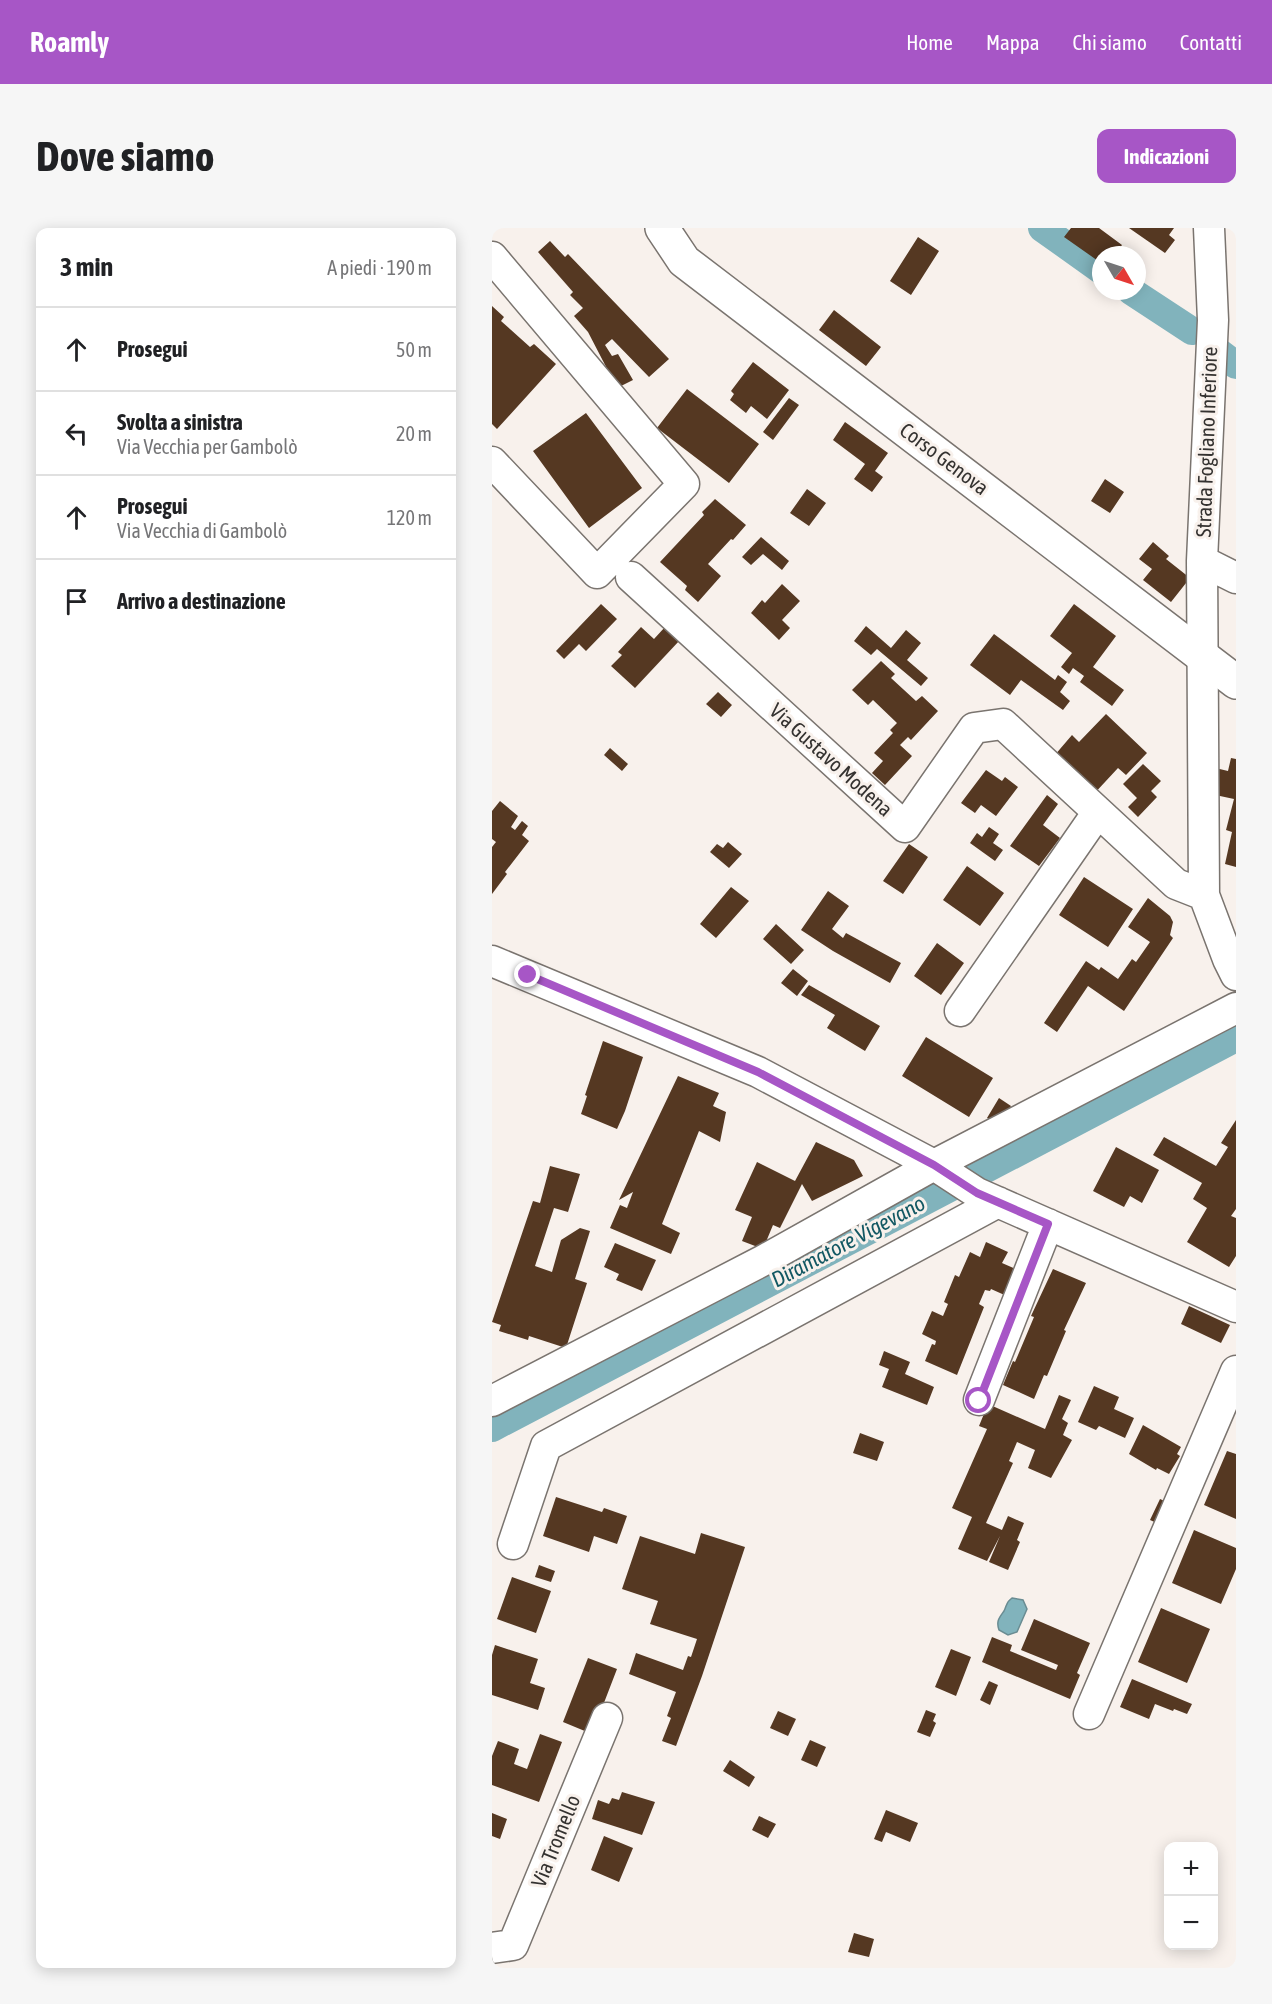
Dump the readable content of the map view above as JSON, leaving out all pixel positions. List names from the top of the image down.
{
  "streets": {
    "main road": ["Corso Genova"],
    "street": ["Strada Fogliano Inferiore", "Via Gustavo Modena", "Via Tromello"]
  },
  "crossings": [
    ["Strada Fogliano Inferiore", "Corso Genova"]
  ],
  "water": ["Diramatore Vigevano"],
  "north": "bottom right",
  "page": {
    "header": "Roamly",
    "nav": [
      "Home",
      "Mappa",
      "Chi siamo",
      "Contatti"
    ],
    "buttons": "Indicazioni",
    "title": "Dove siamo",
    "heading": ["3 min", "A piedi · 190 m"],
    "list": [
      ["Prosegui", "50 m"],
      ["Svolta a sinistra", "Via Vecchia per Gambolò", "20 m"],
      ["Prosegui", "Via Vecchia di Gambolò", "120 m"],
      "Arrivo a destinazione"
    ],
    "map_buttons": ["+", "−"]
  }
}
